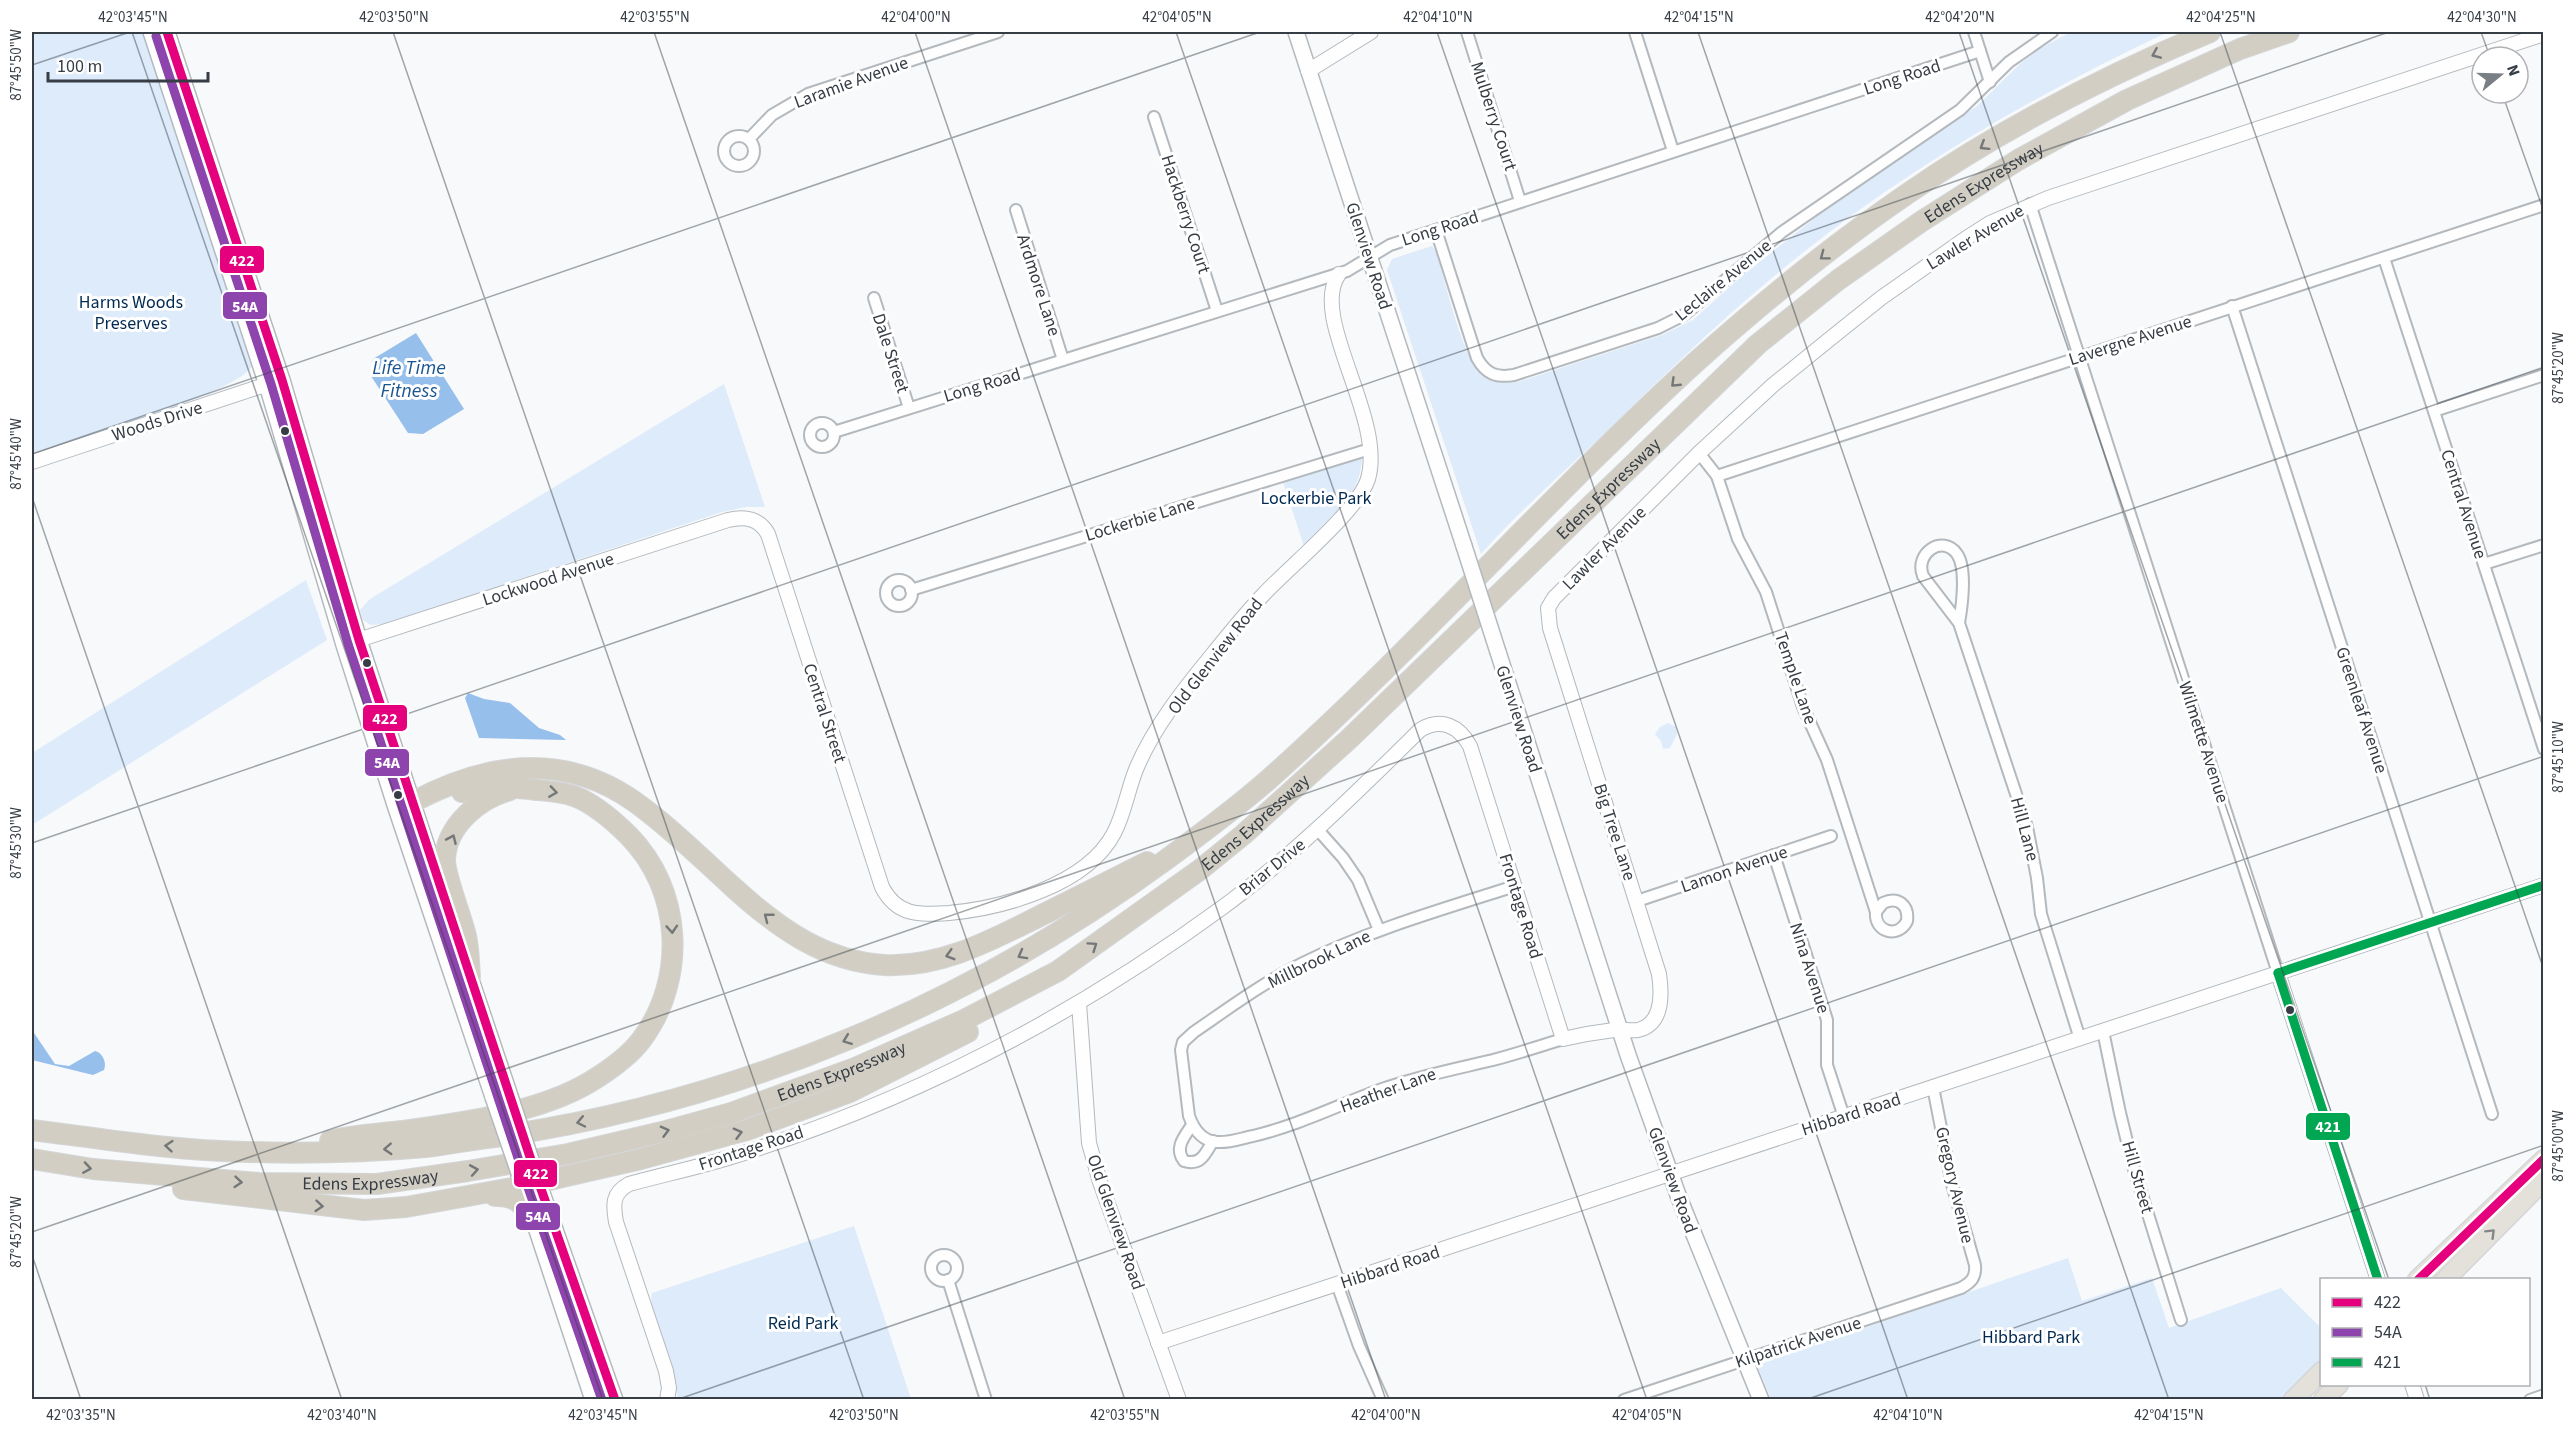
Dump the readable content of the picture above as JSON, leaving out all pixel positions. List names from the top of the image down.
{
  "streets": {
    "highway": ["Edens Expressway"],
    "main road": ["Glenview Road"],
    "street": [
      "Long Road",
      "Laramie Avenue",
      "Mulberry Court",
      "Hackberry Court",
      "Lawler Avenue",
      "Leclaire Avenue",
      "Ardmore Lane",
      "Lavergne Avenue",
      "Dale Street",
      "Woods Drive",
      "Central Avenue",
      "Lockerbie Lane",
      "Lockwood Avenue",
      "Old Glenview Road",
      "Temple Lane",
      "Greenleaf Avenue",
      "Central Street",
      "Wilmette Avenue",
      "Hill Lane",
      "Big Tree Lane",
      "Briar Drive",
      "Lamon Avenue",
      "Frontage Road",
      "Millbrook Lane",
      "Nina Avenue",
      "Heather Lane",
      "Hibbard Road",
      "Hill Street",
      "Gregory Avenue",
      "Kilpatrick Avenue"
    ]
  },
  "crossings": [
    ["Long Road", "Mulberry Court"],
    ["Long Road", "Hackberry Court"],
    ["Long Road", "Glenview Road"],
    ["Long Road", "Leclaire Avenue"],
    ["Long Road", "Ardmore Lane"],
    ["Long Road", "Dale Street"],
    ["Long Road", "Old Glenview Road"],
    ["Lawler Avenue", "Temple Lane"],
    ["Lawler Avenue", "Wilmette Avenue"],
    ["Lawler Avenue", "Big Tree Lane"],
    ["Glenview Road", "Big Tree Lane"],
    ["Glenview Road", "Hibbard Road"],
    ["Glenview Road", "Kilpatrick Avenue"],
    ["Lavergne Avenue", "Central Avenue"],
    ["Lavergne Avenue", "Temple Lane"],
    ["Lavergne Avenue", "Greenleaf Avenue"],
    ["Lavergne Avenue", "Wilmette Avenue"],
    ["Lockerbie Lane", "Old Glenview Road"],
    ["Lockwood Avenue", "Central Street"],
    ["Old Glenview Road", "Central Street"],
    ["Old Glenview Road", "Briar Drive"],
    ["Old Glenview Road", "Frontage Road"],
    ["Old Glenview Road", "Hibbard Road"],
    ["Greenleaf Avenue", "Hibbard Road"],
    ["Wilmette Avenue", "Hibbard Road"],
    ["Hill Lane", "Hibbard Road"],
    ["Big Tree Lane", "Lamon Avenue"],
    ["Briar Drive", "Frontage Road"],
    ["Lamon Avenue", "Nina Avenue"],
    ["Frontage Road", "Millbrook Lane"],
    ["Frontage Road", "Heather Lane"],
    ["Nina Avenue", "Hibbard Road"],
    ["Hibbard Road", "Hill Street"],
    ["Hibbard Road", "Gregory Avenue"],
    ["Gregory Avenue", "Kilpatrick Avenue"]
  ],
  "water": ["Life Time Fitness"],
  "parks": [
    "Harms Woods Preserves",
    "Lockerbie Park",
    "Reid Park",
    "Hibbard Park"
  ],
  "lines": ["transit line 422", "transit line 54A", "transit line 421"],
  "legend": ["422", "54A", "421"],
  "scale_bar": "100 m",
  "north": "right",
  "coordinates": [
    "42°03'45\"N",
    "42°03'50\"N",
    "42°03'55\"N",
    "42°04'00\"N",
    "42°04'05\"N",
    "42°04'10\"N",
    "42°04'15\"N",
    "42°04'20\"N",
    "42°04'25\"N",
    "42°04'30\"N",
    "87°45'50\"W",
    "87°45'20\"W",
    "87°45'40\"W",
    "87°45'10\"W",
    "87°45'30\"W",
    "87°45'00\"W",
    "42°03'35\"N",
    "42°03'40\"N"
  ]
}
